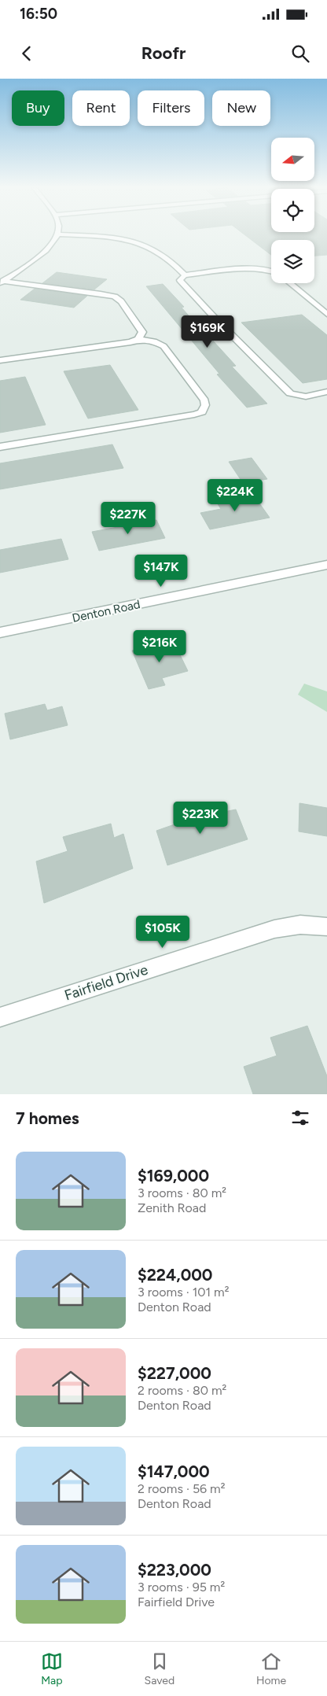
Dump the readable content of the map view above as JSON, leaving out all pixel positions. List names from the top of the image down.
{
  "streets": {
    "street": ["Denton Road", "Fairfield Drive"]
  },
  "north": "left",
  "page": {
    "status": "16:50",
    "header": "Roofr",
    "chip": [
      "Buy",
      "Rent",
      "Filters",
      "New"
    ],
    "price": [
      "$169K",
      "$224K",
      "$227K",
      "$147K",
      "$216K",
      "$223K",
      "$105K"
    ],
    "heading": "7 homes",
    "list": [
      {
        "name": "$169,000",
        "note": "3 rooms · 80 m² · Zenith Road"
      },
      {
        "name": "$224,000",
        "note": "3 rooms · 101 m² · Denton Road"
      },
      {
        "name": "$227,000",
        "note": "2 rooms · 80 m² · Denton Road"
      },
      {
        "name": "$147,000",
        "note": "2 rooms · 56 m² · Denton Road"
      },
      {
        "name": "$223,000",
        "note": "3 rooms · 95 m² · Fairfield Drive"
      }
    ],
    "tabs": ["Map", "Saved", "Home"]
  }
}
